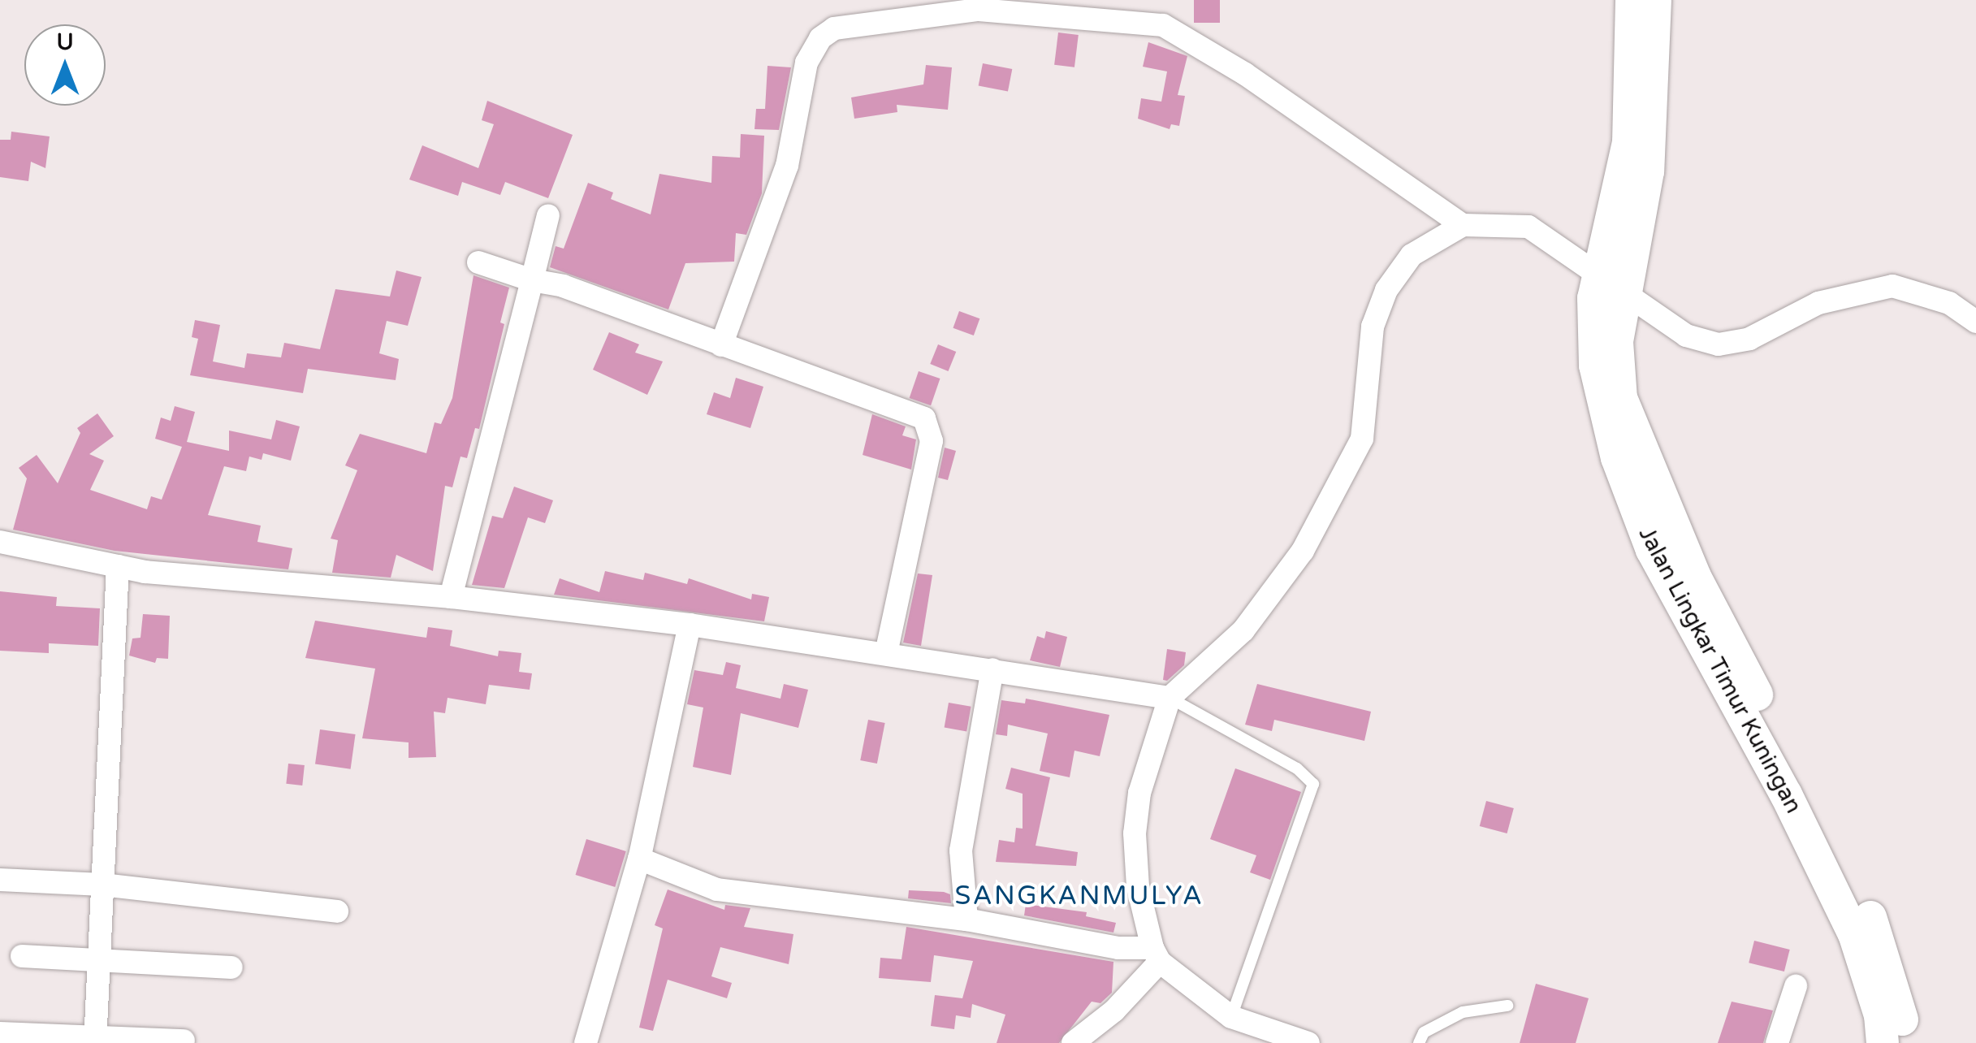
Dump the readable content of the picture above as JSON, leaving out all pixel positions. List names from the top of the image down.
{
  "streets": {
    "main road": ["Jalan Lingkar Timur Kuningan"]
  },
  "districts": ["SANGKANMULYA"],
  "north": "top"
}
